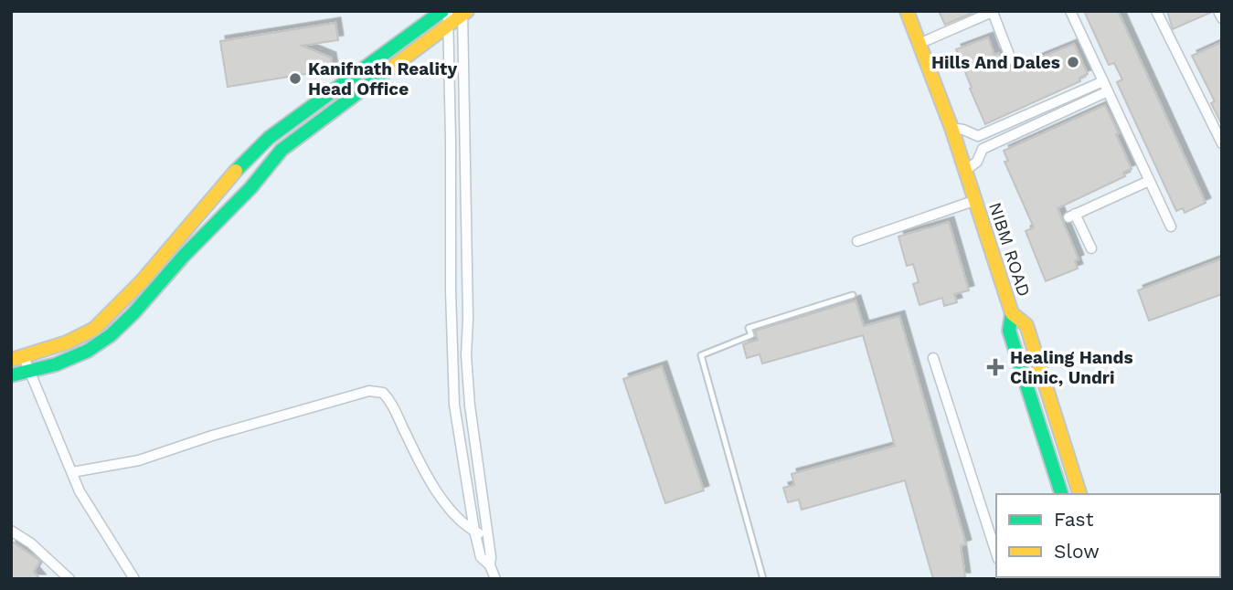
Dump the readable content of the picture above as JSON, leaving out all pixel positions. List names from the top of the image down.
{
  "streets": {
    "street": ["NIBM ROAD"]
  },
  "places": {
    "other": ["Hills And Dales", "Kanifnath Reality Head Office"],
    "health": ["Healing Hands Clinic, Undri"]
  },
  "legend": ["Fast", "Slow"]
}
